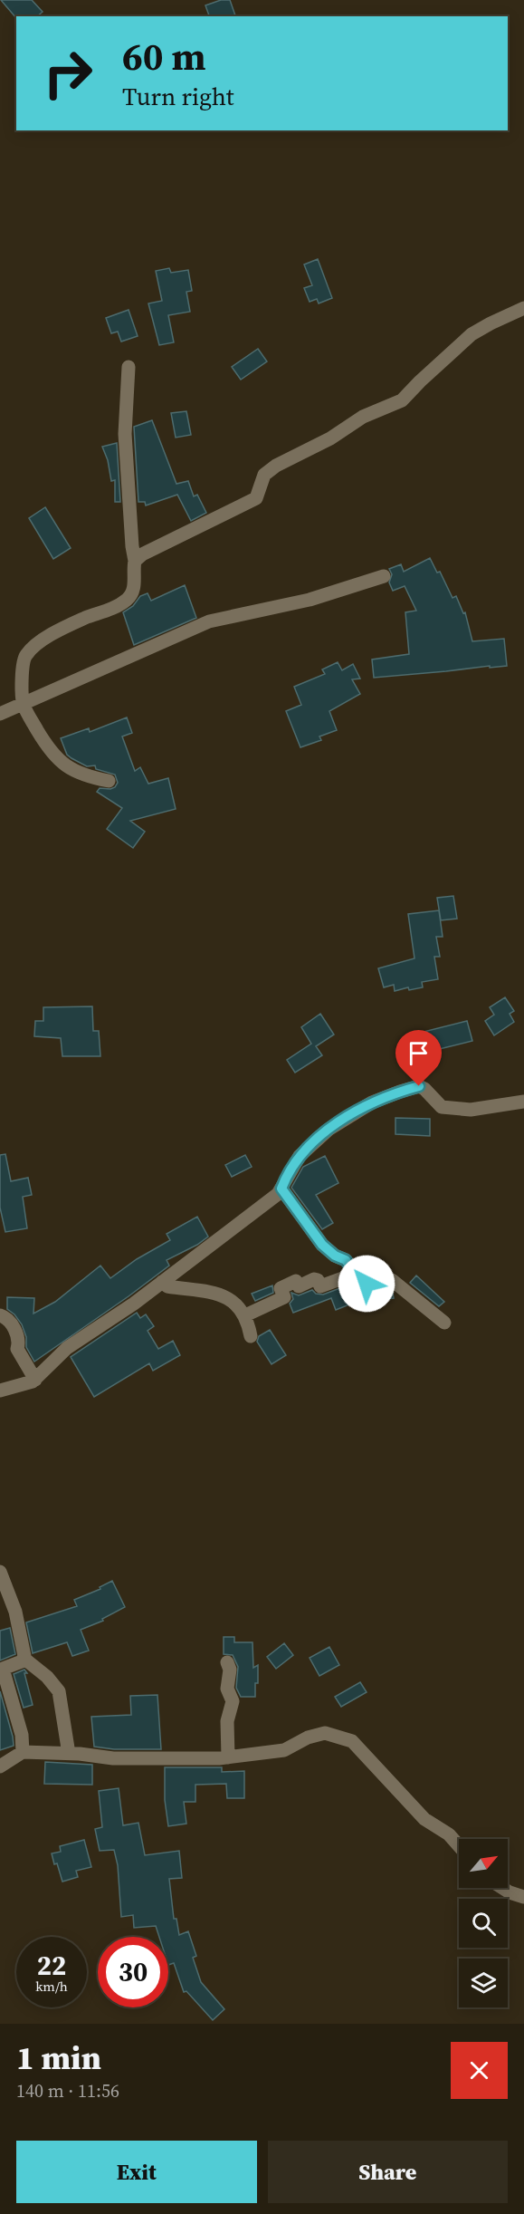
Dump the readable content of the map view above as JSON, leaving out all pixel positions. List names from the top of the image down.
{
  "north": "top right",
  "page": {
    "turn": ["60 m", "Turn right"],
    "speed": "22 km/h",
    "limit": "30",
    "heading": ["1 min", "140 m · 11:56"],
    "buttons": ["Exit", "Share"]
  }
}
